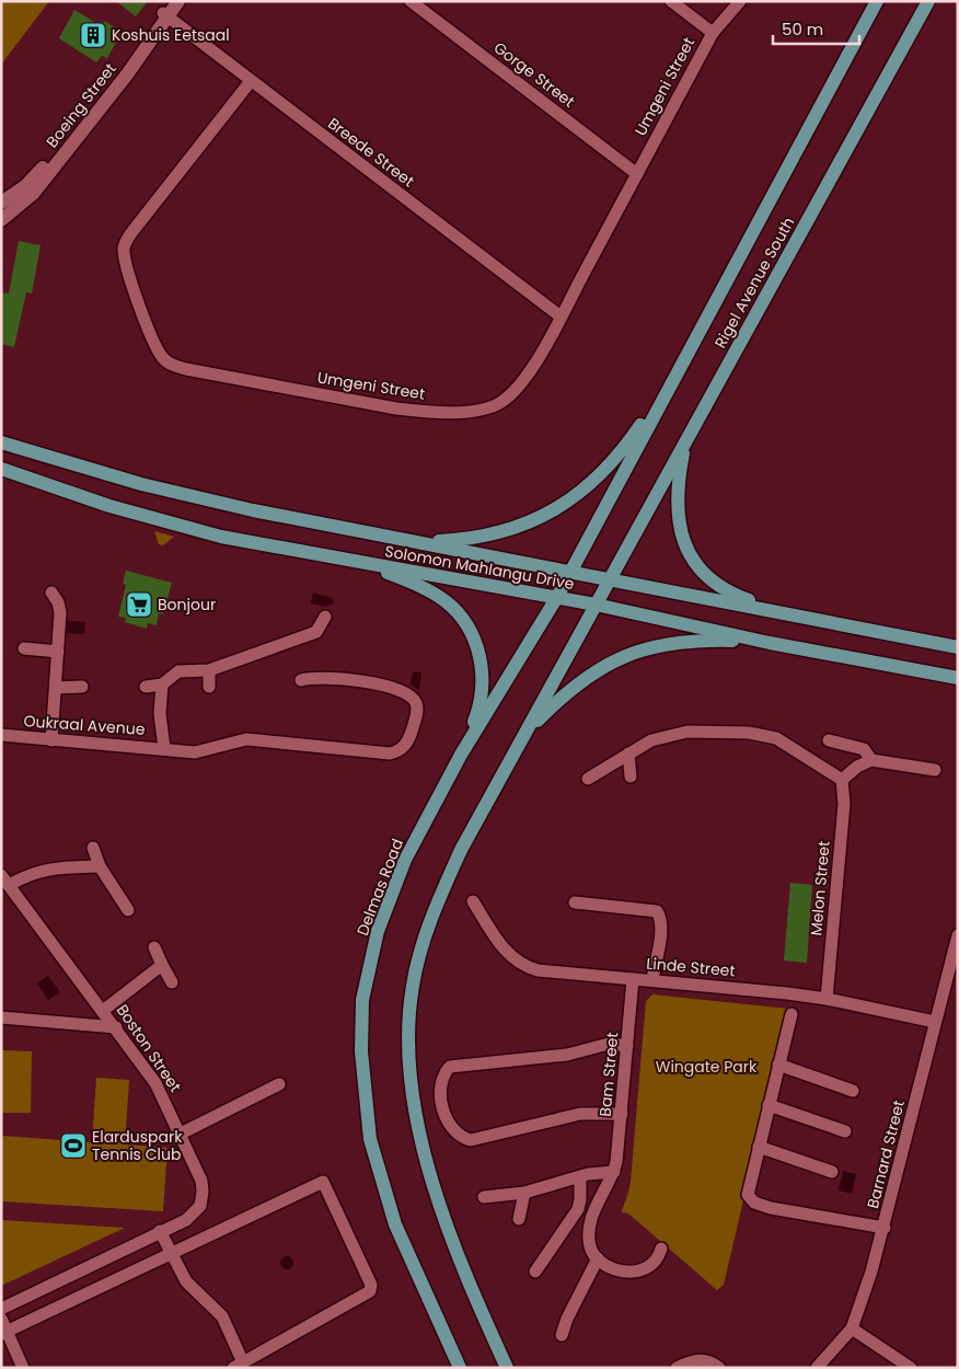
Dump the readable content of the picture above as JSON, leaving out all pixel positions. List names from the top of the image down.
{
  "streets": {
    "main road": ["Rigel Avenue South", "Solomon Mahlangu Drive", "Delmas Road"],
    "street": [
      "Gorge Street",
      "Umgeni Street",
      "Boeing Street",
      "Breede Street",
      "Oukraal Avenue",
      "Melon Street",
      "Linde Street",
      "Boston Street",
      "Bam Street",
      "Barnard Street"
    ]
  },
  "crossings": [
    ["Gorge Street", "Umgeni Street"],
    ["Umgeni Street", "Breede Street"],
    ["Boeing Street", "Breede Street"],
    ["Rigel Avenue South", "Solomon Mahlangu Drive"],
    ["Rigel Avenue South", "Delmas Road"],
    ["Solomon Mahlangu Drive", "Delmas Road"],
    ["Melon Street", "Linde Street"],
    ["Linde Street", "Bam Street"],
    ["Linde Street", "Barnard Street"]
  ],
  "parks": ["Wingate Park"],
  "places": {
    "building": ["Koshuis Eetsaal"],
    "supermarket": ["Bonjour"],
    "sports": ["Elarduspark Tennis Club"]
  },
  "scale_bar": "50 m"
}
